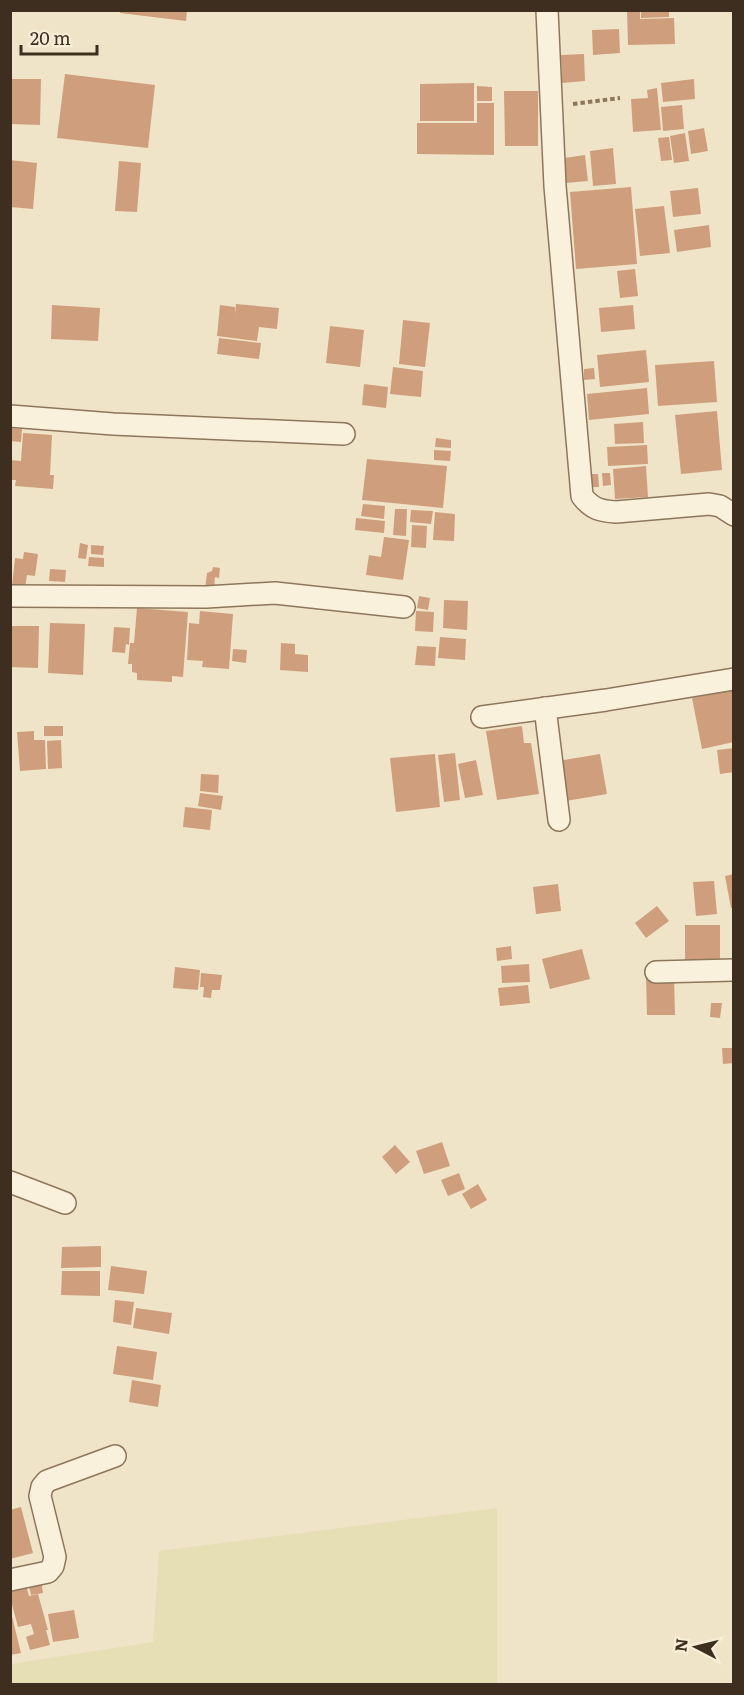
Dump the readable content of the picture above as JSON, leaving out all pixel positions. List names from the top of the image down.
{
  "scale_bar": "20 m",
  "north": "left"
}
